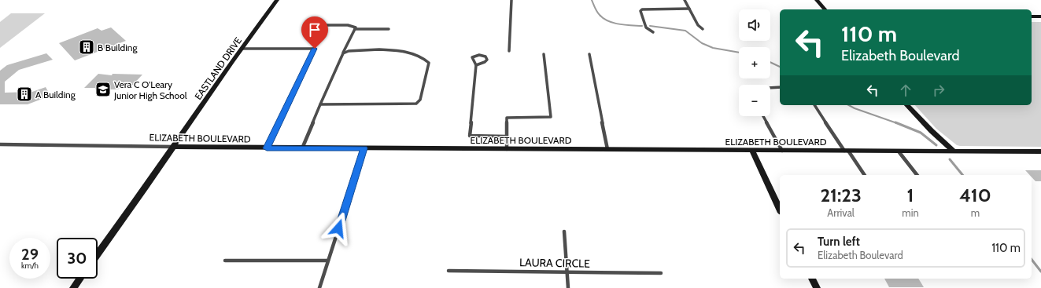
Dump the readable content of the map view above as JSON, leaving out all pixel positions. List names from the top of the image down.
{
  "streets": {
    "street": ["EASTLAND DRIVE", "ELIZABETH BOULEVARD", "LAURA CIRCLE"]
  },
  "crossings": [
    ["EASTLAND DRIVE", "ELIZABETH BOULEVARD"]
  ],
  "places": {
    "building": ["B Building", "A Building"],
    "school or university": ["Vera C O'Leary Junior High School"]
  },
  "page": {
    "map_buttons": ["+", "−"],
    "turn": ["110 m", "Elizabeth Boulevard"],
    "eta": [
      "21:23",
      "Arrival",
      "1",
      "min",
      "410",
      "m"
    ],
    "list": [
      {
        "name": "Turn left",
        "note": "Elizabeth Boulevard",
        "value": "110 m"
      }
    ],
    "speed": "29 km/h",
    "limit": "30"
  }
}
